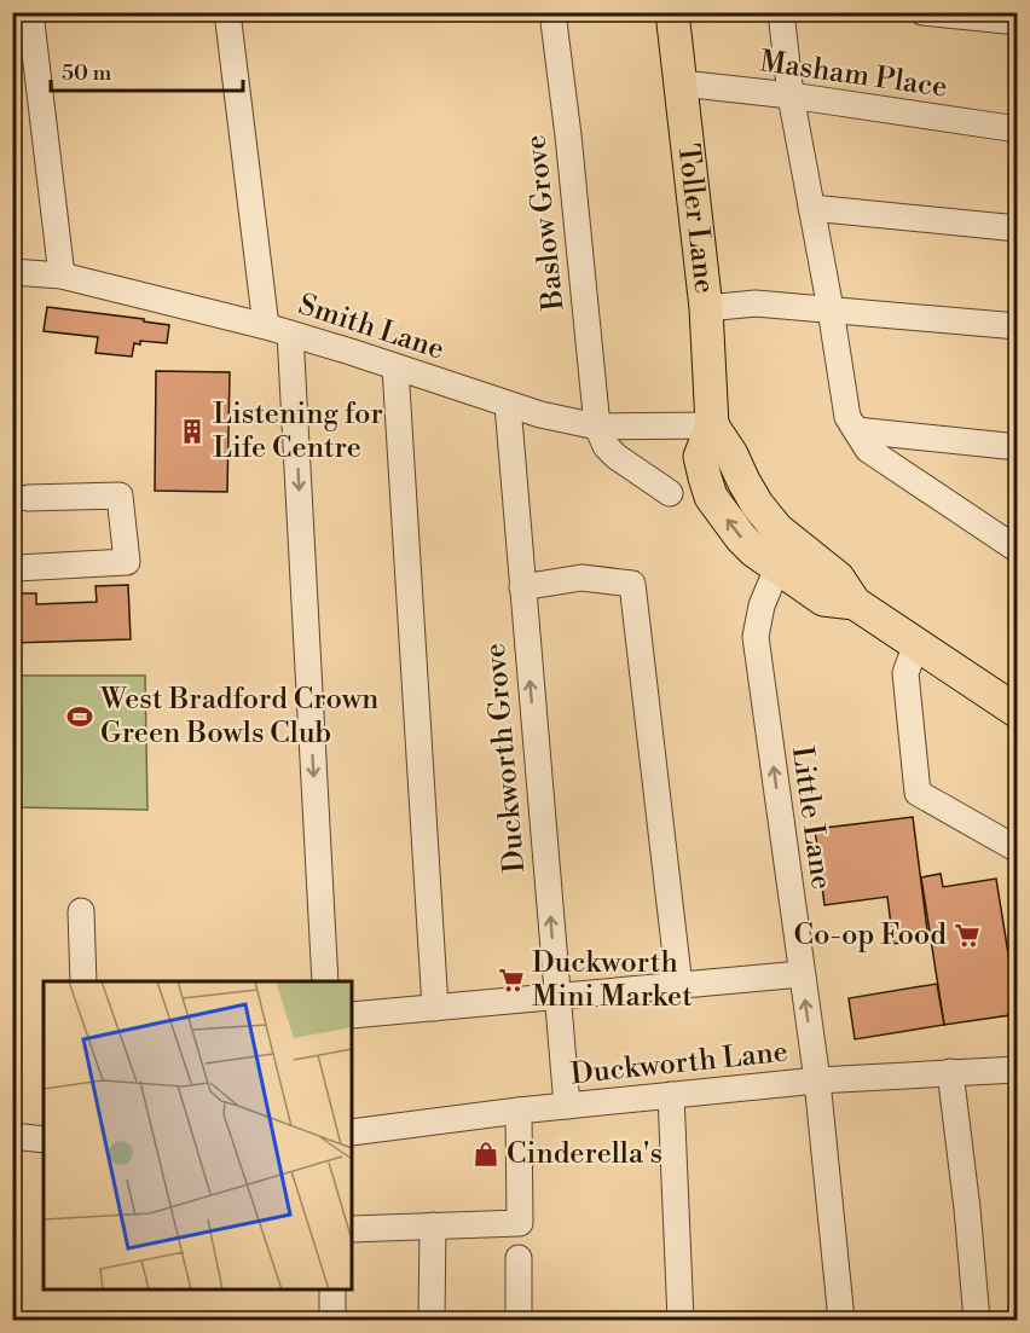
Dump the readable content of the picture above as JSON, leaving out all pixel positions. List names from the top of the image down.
{
  "streets": {
    "main road": ["Toller Lane"],
    "street": [
      "Masham Place",
      "Baslow Grove",
      "Smith Lane",
      "Duckworth Grove",
      "Little Lane",
      "Duckworth Lane"
    ]
  },
  "crossings": [
    ["Masham Place", "Toller Lane"],
    ["Toller Lane", "Smith Lane"],
    ["Toller Lane", "Little Lane"],
    ["Baslow Grove", "Smith Lane"],
    ["Smith Lane", "Duckworth Grove"],
    ["Duckworth Grove", "Duckworth Lane"],
    ["Little Lane", "Duckworth Lane"]
  ],
  "one_way": ["Little Lane"],
  "places": {
    "building": ["Listening for Life Centre"],
    "sports": ["West Bradford Crown Green Bowls Club"],
    "supermarket": ["Co-op Food", "Duckworth Mini Market"],
    "shop": ["Cinderella's"]
  },
  "scale_bar": "50 m"
}
